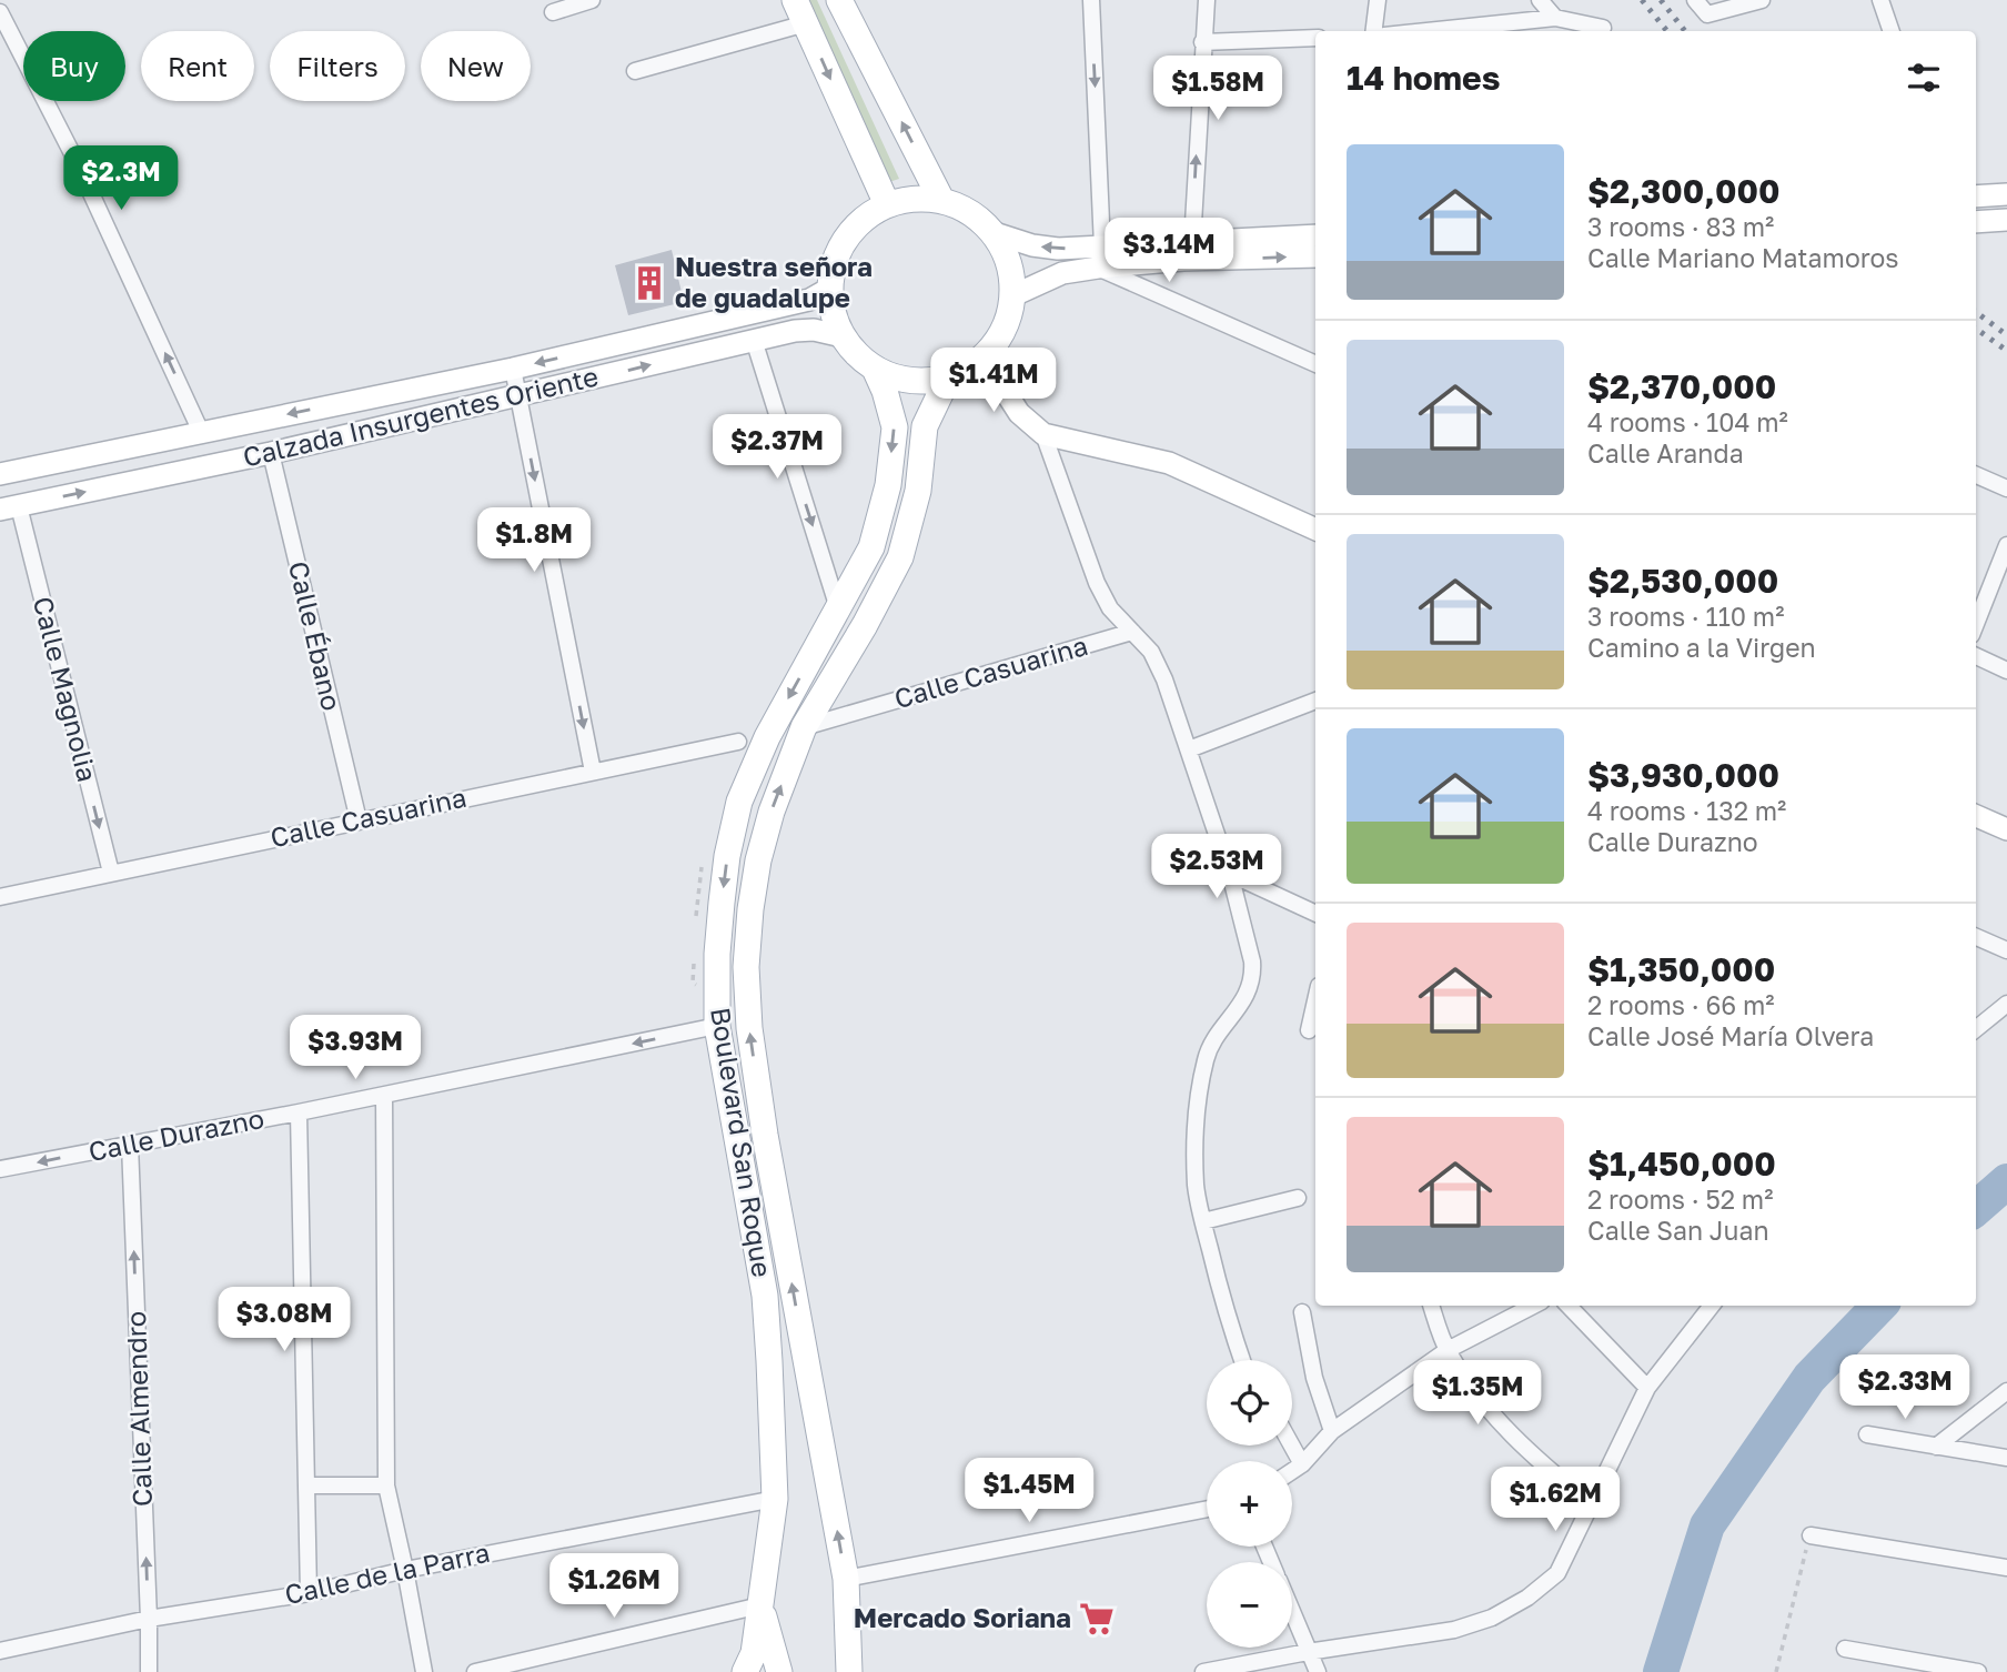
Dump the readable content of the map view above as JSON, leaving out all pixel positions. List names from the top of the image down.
{
  "streets": {
    "main road": ["Calzada Insurgentes Oriente", "Boulevard San Roque"],
    "street": [
      "Calle Ébano",
      "Calle Casuarina",
      "Calle Magnolia",
      "Calle Durazno",
      "Calle Almendro",
      "Calle de la Parra"
    ]
  },
  "crossings": [
    ["Calzada Insurgentes Oriente", "Calle Ébano"],
    ["Calzada Insurgentes Oriente", "Calle Magnolia"],
    ["Calzada Insurgentes Oriente", "Boulevard San Roque"],
    ["Calle Ébano", "Calle Casuarina"],
    ["Calle Casuarina", "Calle Magnolia"],
    ["Calle Casuarina", "Boulevard San Roque"],
    ["Calle Durazno", "Boulevard San Roque"],
    ["Calle Durazno", "Calle Almendro"],
    ["Boulevard San Roque", "Calle de la Parra"],
    ["Calle Almendro", "Calle de la Parra"]
  ],
  "one_way": ["Calle Magnolia", "Calle Durazno", "Calle Almendro"],
  "places": {
    "building": ["Nuestra señora de guadalupe"],
    "supermarket": ["Mercado Soriana"]
  },
  "page": {
    "chip": [
      "Buy",
      "Rent",
      "Filters",
      "New"
    ],
    "heading": "14 homes",
    "price": [
      "$1.58M",
      "$2.3M",
      "$3.14M",
      "$1.41M",
      "$2.37M",
      "$1.8M",
      "$2.53M",
      "$3.93M",
      "$3.08M",
      "$2.33M",
      "$1.35M",
      "$1.45M",
      "$1.62M",
      "$1.26M"
    ],
    "list": [
      {
        "name": "$2,300,000",
        "note": "3 rooms · 83 m² · Calle Mariano Matamoros"
      },
      {
        "name": "$2,370,000",
        "note": "4 rooms · 104 m² · Calle Aranda"
      },
      {
        "name": "$2,530,000",
        "note": "3 rooms · 110 m² · Camino a la Virgen"
      },
      {
        "name": "$3,930,000",
        "note": "4 rooms · 132 m² · Calle Durazno"
      },
      {
        "name": "$1,350,000",
        "note": "2 rooms · 66 m² · Calle José María Olvera"
      },
      {
        "name": "$1,450,000",
        "note": "2 rooms · 52 m² · Calle San Juan"
      }
    ],
    "map_buttons": ["+", "−"]
  }
}
